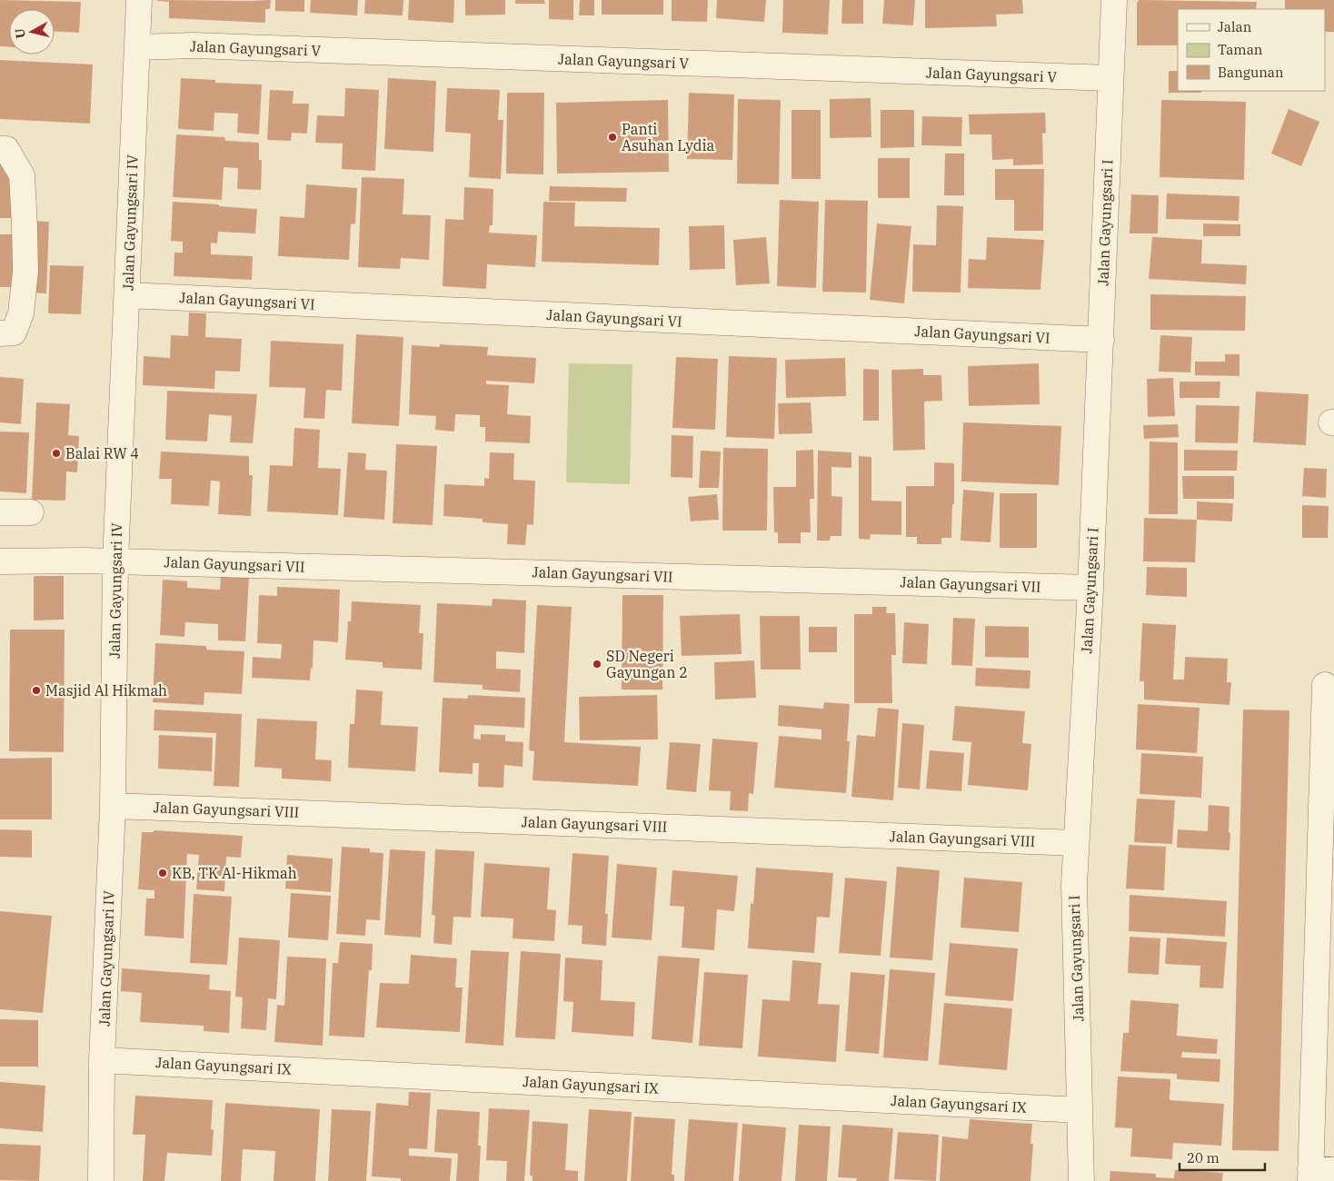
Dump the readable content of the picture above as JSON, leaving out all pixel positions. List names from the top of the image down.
{
  "streets": {
    "street": [
      "Jalan Gayungsari V",
      "Jalan Gayungsari IV",
      "Jalan Gayungsari I",
      "Jalan Gayungsari VI",
      "Jalan Gayungsari VII",
      "Jalan Gayungsari VIII",
      "Jalan Gayungsari IX"
    ]
  },
  "crossings": [
    ["Jalan Gayungsari V", "Jalan Gayungsari IV"],
    ["Jalan Gayungsari V", "Jalan Gayungsari I"],
    ["Jalan Gayungsari IV", "Jalan Gayungsari VI"],
    ["Jalan Gayungsari IV", "Jalan Gayungsari VII"],
    ["Jalan Gayungsari IV", "Jalan Gayungsari VIII"],
    ["Jalan Gayungsari IV", "Jalan Gayungsari IX"],
    ["Jalan Gayungsari I", "Jalan Gayungsari VI"],
    ["Jalan Gayungsari I", "Jalan Gayungsari VII"],
    ["Jalan Gayungsari I", "Jalan Gayungsari VIII"],
    ["Jalan Gayungsari I", "Jalan Gayungsari IX"]
  ],
  "places": [
    "Panti Asuhan Lydia",
    "Balai RW 4",
    "SD Negeri Gayungan 2",
    "Masjid Al Hikmah",
    "KB, TK Al-Hikmah"
  ],
  "legend": ["Jalan", "Taman", "Bangunan"],
  "scale_bar": "20 m",
  "north": "left"
}
